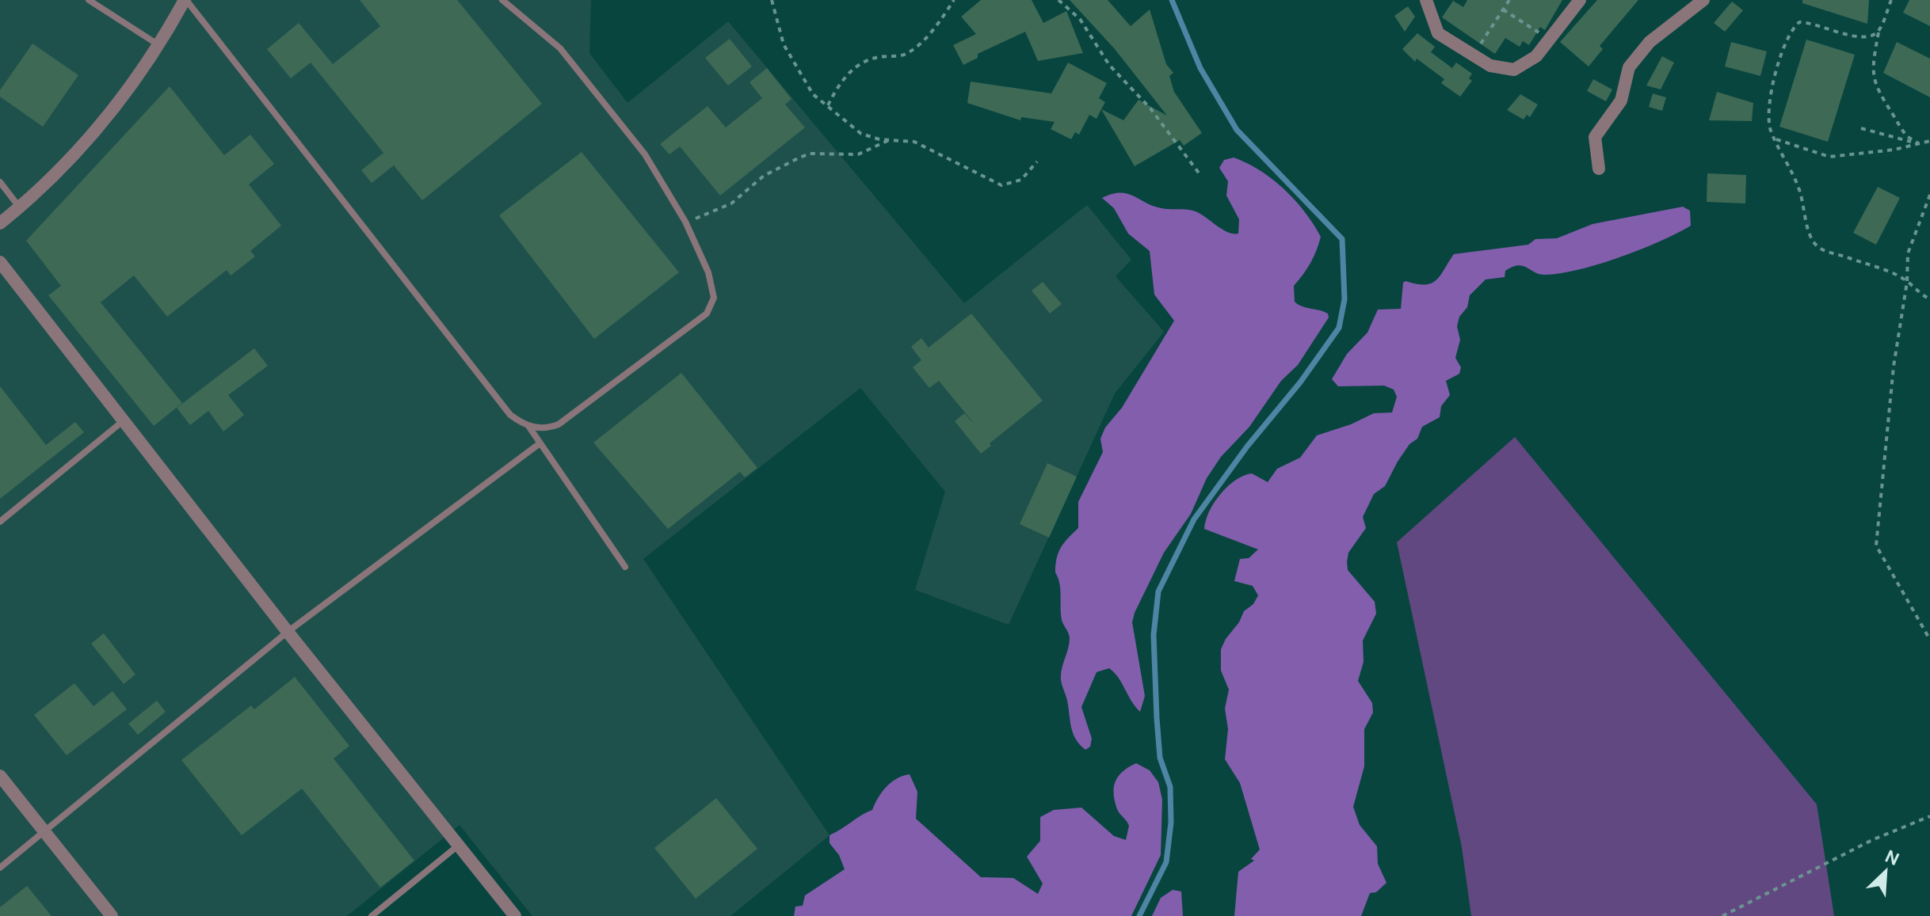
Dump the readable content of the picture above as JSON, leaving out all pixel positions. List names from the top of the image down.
{
  "north": "top right"
}
